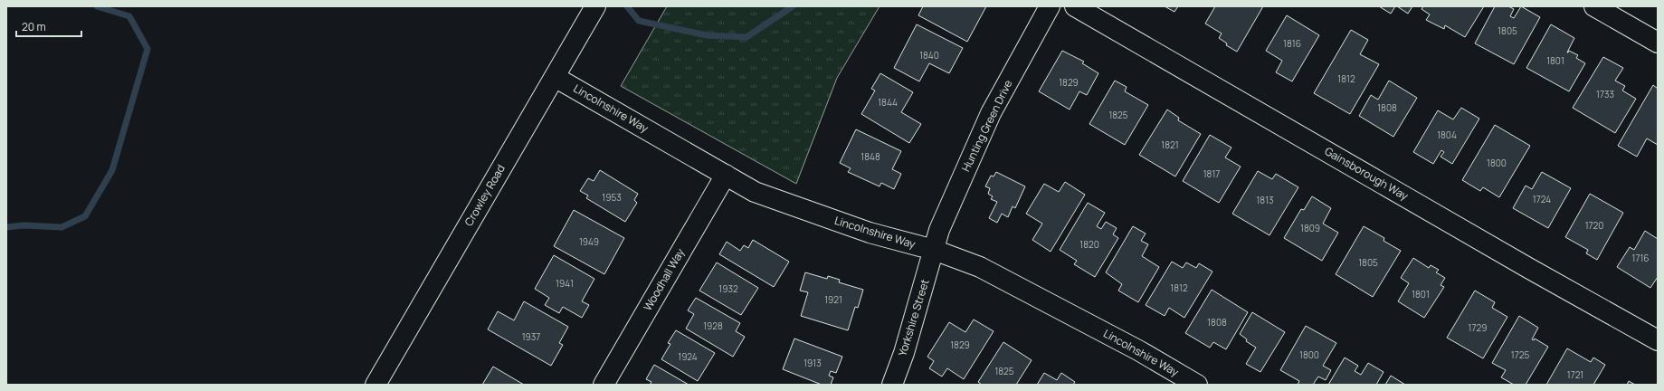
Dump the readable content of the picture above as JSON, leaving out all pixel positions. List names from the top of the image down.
{
  "streets": {
    "street": [
      "Lincolnshire Way",
      "Hunting Green Drive",
      "Gainsborough Way",
      "Crowley Road",
      "Woodhall Way",
      "Yorkshire Street"
    ]
  },
  "crossings": [
    ["Lincolnshire Way", "Hunting Green Drive"],
    ["Lincolnshire Way", "Crowley Road"],
    ["Lincolnshire Way", "Woodhall Way"],
    ["Lincolnshire Way", "Yorkshire Street"],
    ["Hunting Green Drive", "Yorkshire Street"]
  ],
  "house_numbers": [
    "1805",
    "1816",
    "1840",
    "1801",
    "1812",
    "1829",
    "1733",
    "1844",
    "1808",
    "1825",
    "1804",
    "1821",
    "1848",
    "1800",
    "1817",
    "1953",
    "1724",
    "1813",
    "1720",
    "1809",
    "1949",
    "1820",
    "1716",
    "1805",
    "1941",
    "1812",
    "1932",
    "1801",
    "1921",
    "1808",
    "1928",
    "1729",
    "1937",
    "1829",
    "1800",
    "1725",
    "1924",
    "1913",
    "1825",
    "1721"
  ],
  "scale_bar": "20 m"
}
